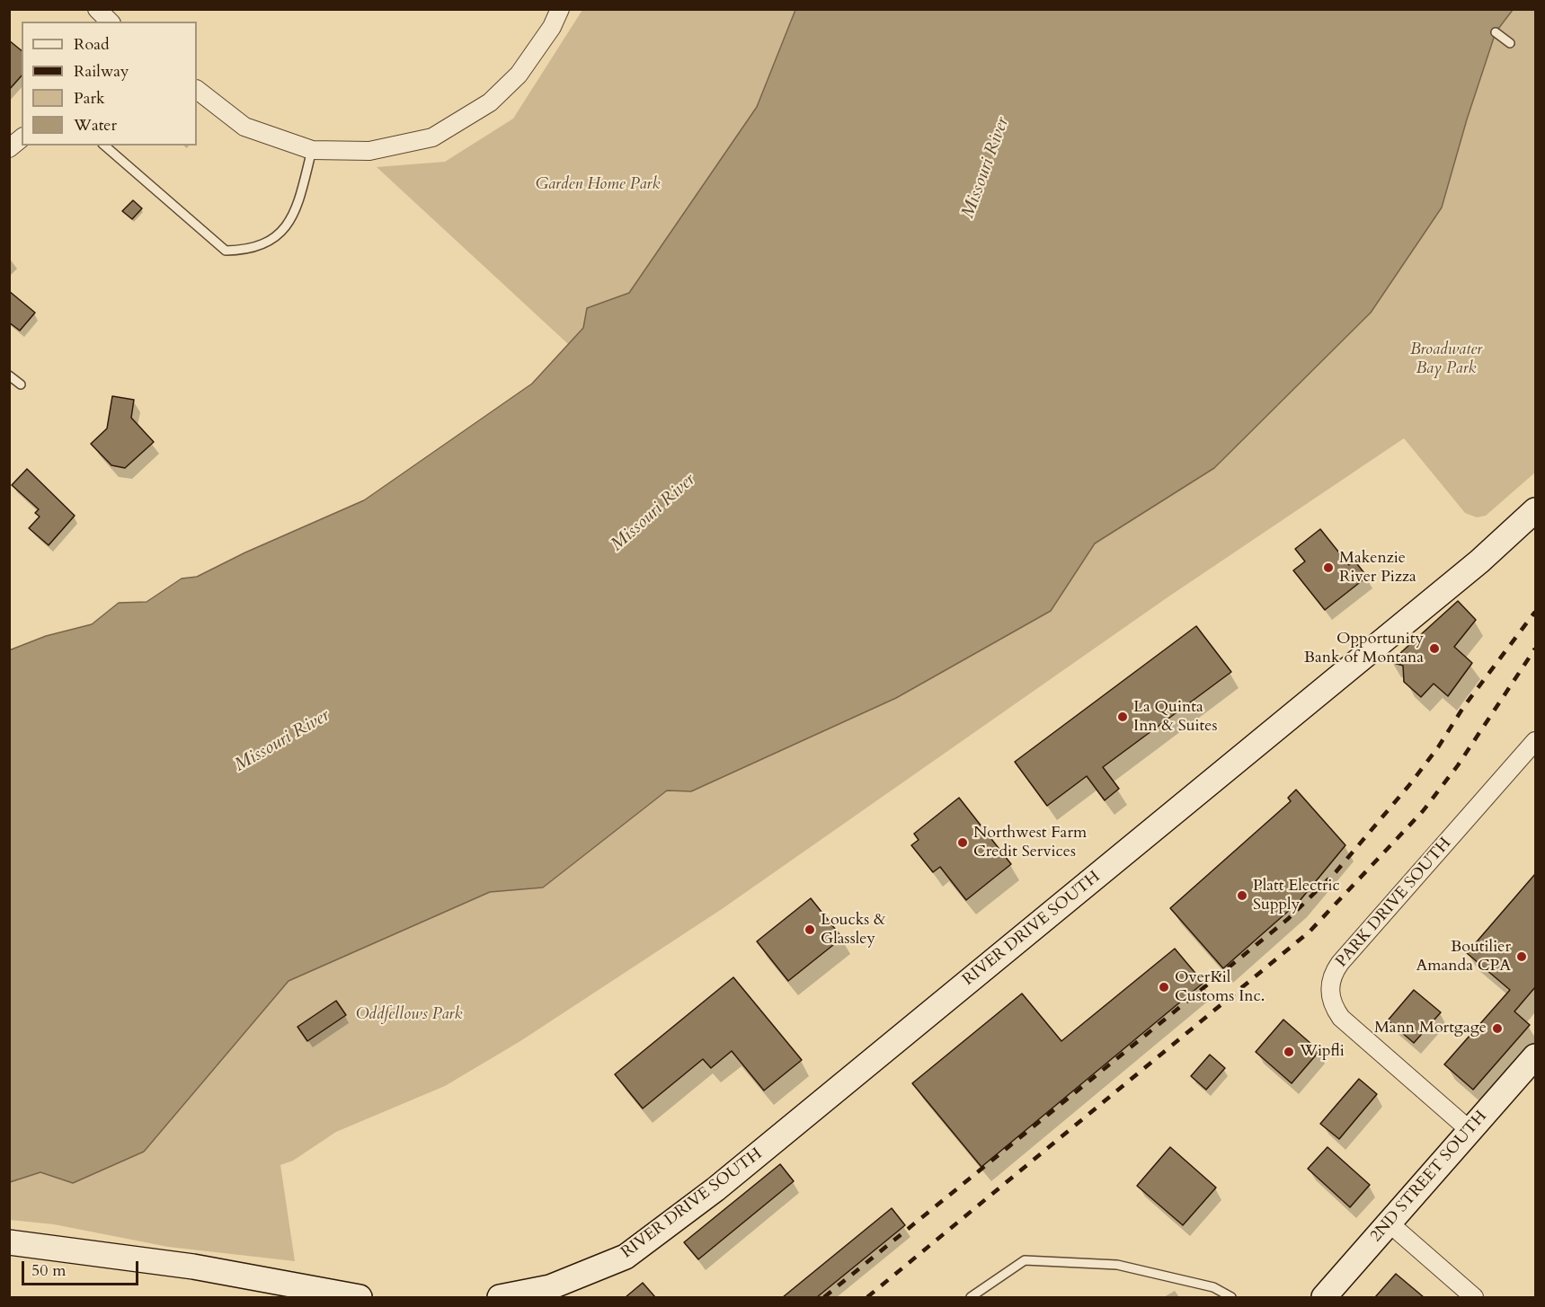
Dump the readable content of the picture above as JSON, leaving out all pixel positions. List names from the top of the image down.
{
  "streets": {
    "main road": ["RIVER DRIVE SOUTH", "2ND STREET SOUTH"],
    "street": ["PARK DRIVE SOUTH"]
  },
  "crossings": [
    ["PARK DRIVE SOUTH", "2ND STREET SOUTH"]
  ],
  "water": ["Missouri River"],
  "parks": ["Garden Home Park", "Broadwater Bay Park", "Oddfellows Park"],
  "places": [
    "Makenzie River Pizza",
    "Opportunity Bank of Montana",
    "La Quinta Inn & Suites",
    "Northwest Farm Credit Services",
    "Platt Electric Supply",
    "Loucks & Glassley",
    "Boutilier Amanda CPA",
    "OverKil Customs Inc.",
    "Mann Mortgage",
    "Wipfli"
  ],
  "legend": [
    "Road",
    "Railway",
    "Park",
    "Water"
  ],
  "scale_bar": "50 m"
}
